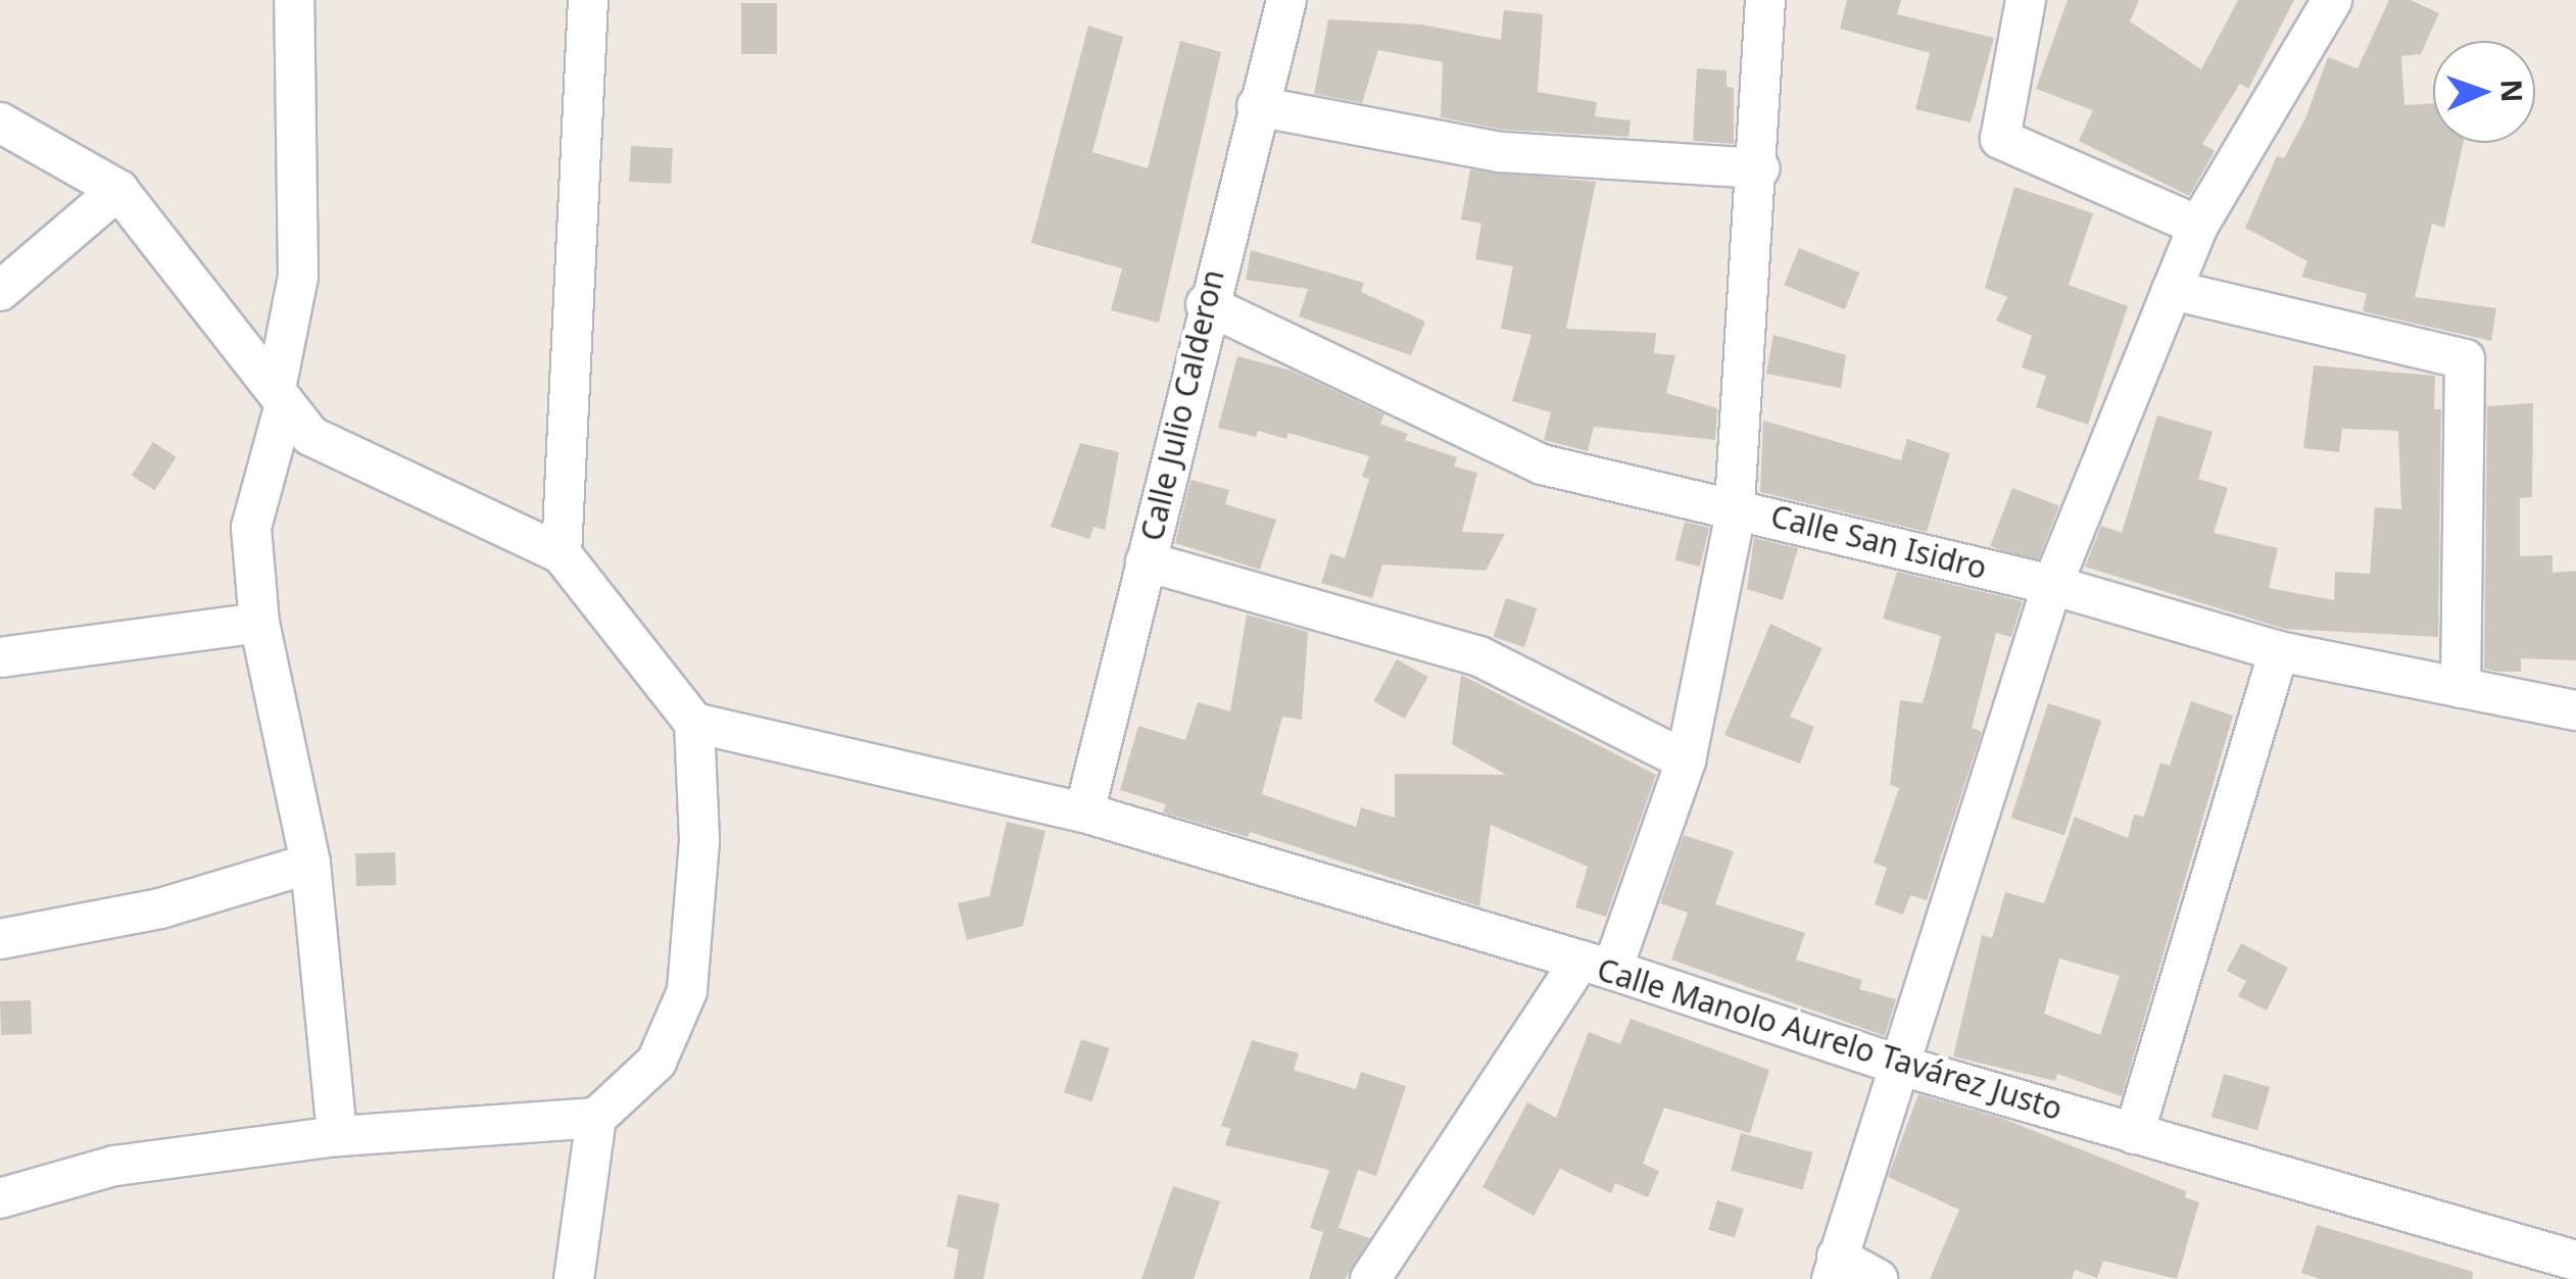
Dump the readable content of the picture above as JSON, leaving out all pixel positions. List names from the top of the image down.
{
  "streets": {
    "street": ["Calle Julio Calderon", "Calle San Isidro", "Calle Manolo Aurelo Tavárez Justo"]
  },
  "crossings": [
    ["Calle Julio Calderon", "Calle San Isidro"],
    ["Calle Julio Calderon", "Calle Manolo Aurelo Tavárez Justo"]
  ],
  "north": "right"
}
